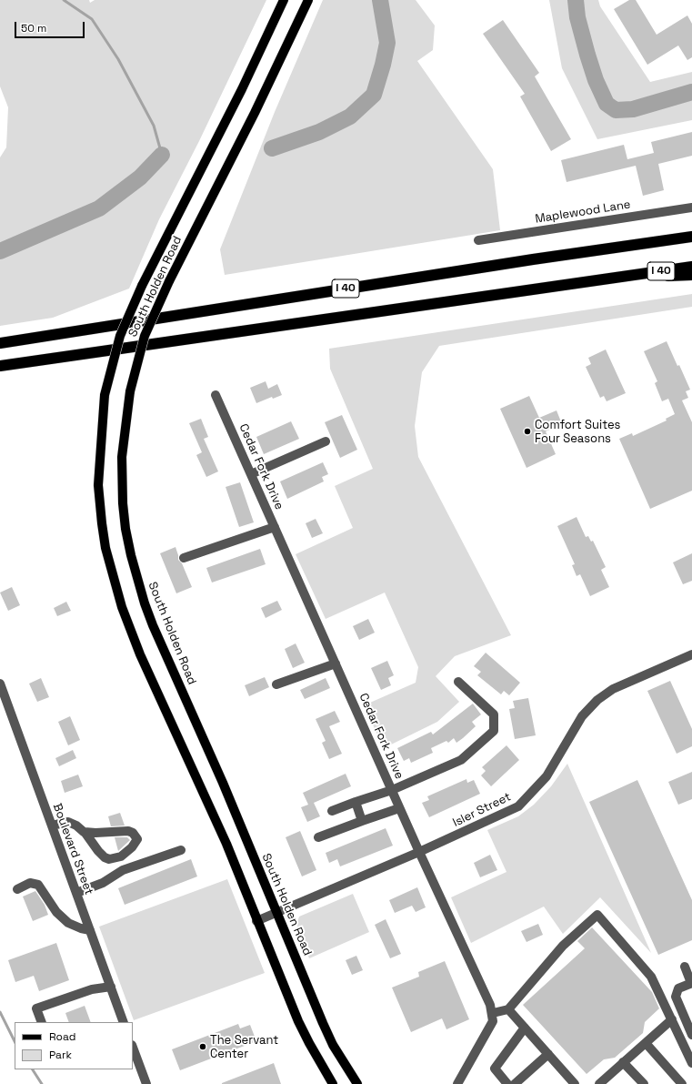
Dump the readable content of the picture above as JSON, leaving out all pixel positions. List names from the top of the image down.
{
  "streets": {
    "highway": ["I 40"],
    "main road": ["South Holden Road"],
    "street": [
      "Maplewood Lane",
      "Cedar Fork Drive",
      "Isler Street",
      "Boulevard Street"
    ]
  },
  "crossings": [
    ["South Holden Road", "Isler Street"],
    ["Cedar Fork Drive", "Isler Street"]
  ],
  "places": ["Comfort Suites Four Seasons", "The Servant Center"],
  "legend": ["Road", "Park"],
  "scale_bar": "50 m"
}
